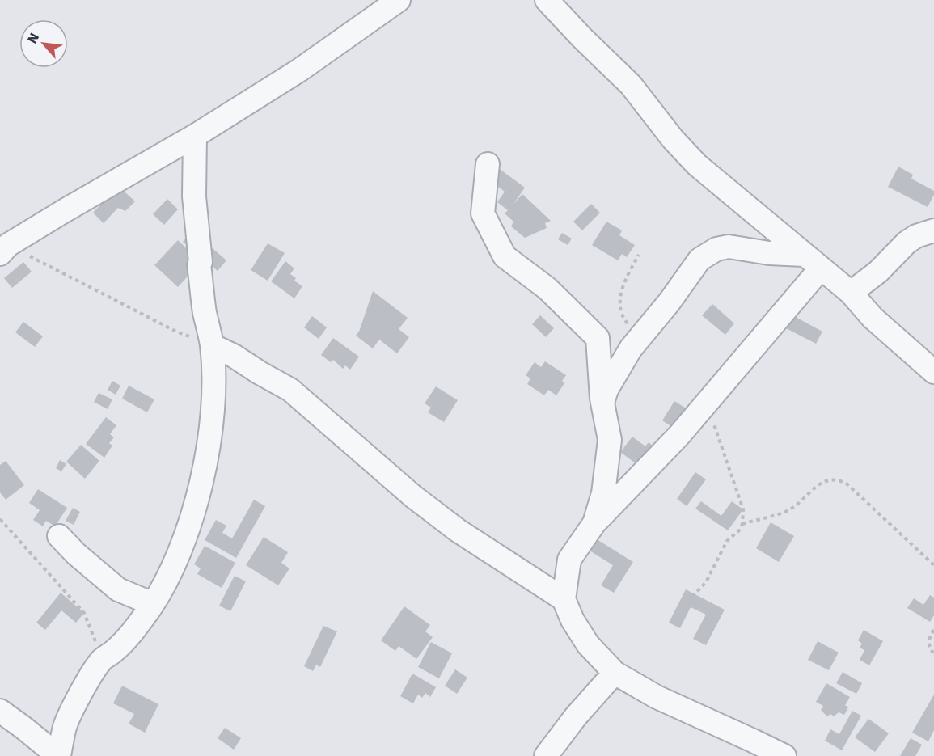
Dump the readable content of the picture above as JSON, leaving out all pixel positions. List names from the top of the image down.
{
  "north": "top left"
}
